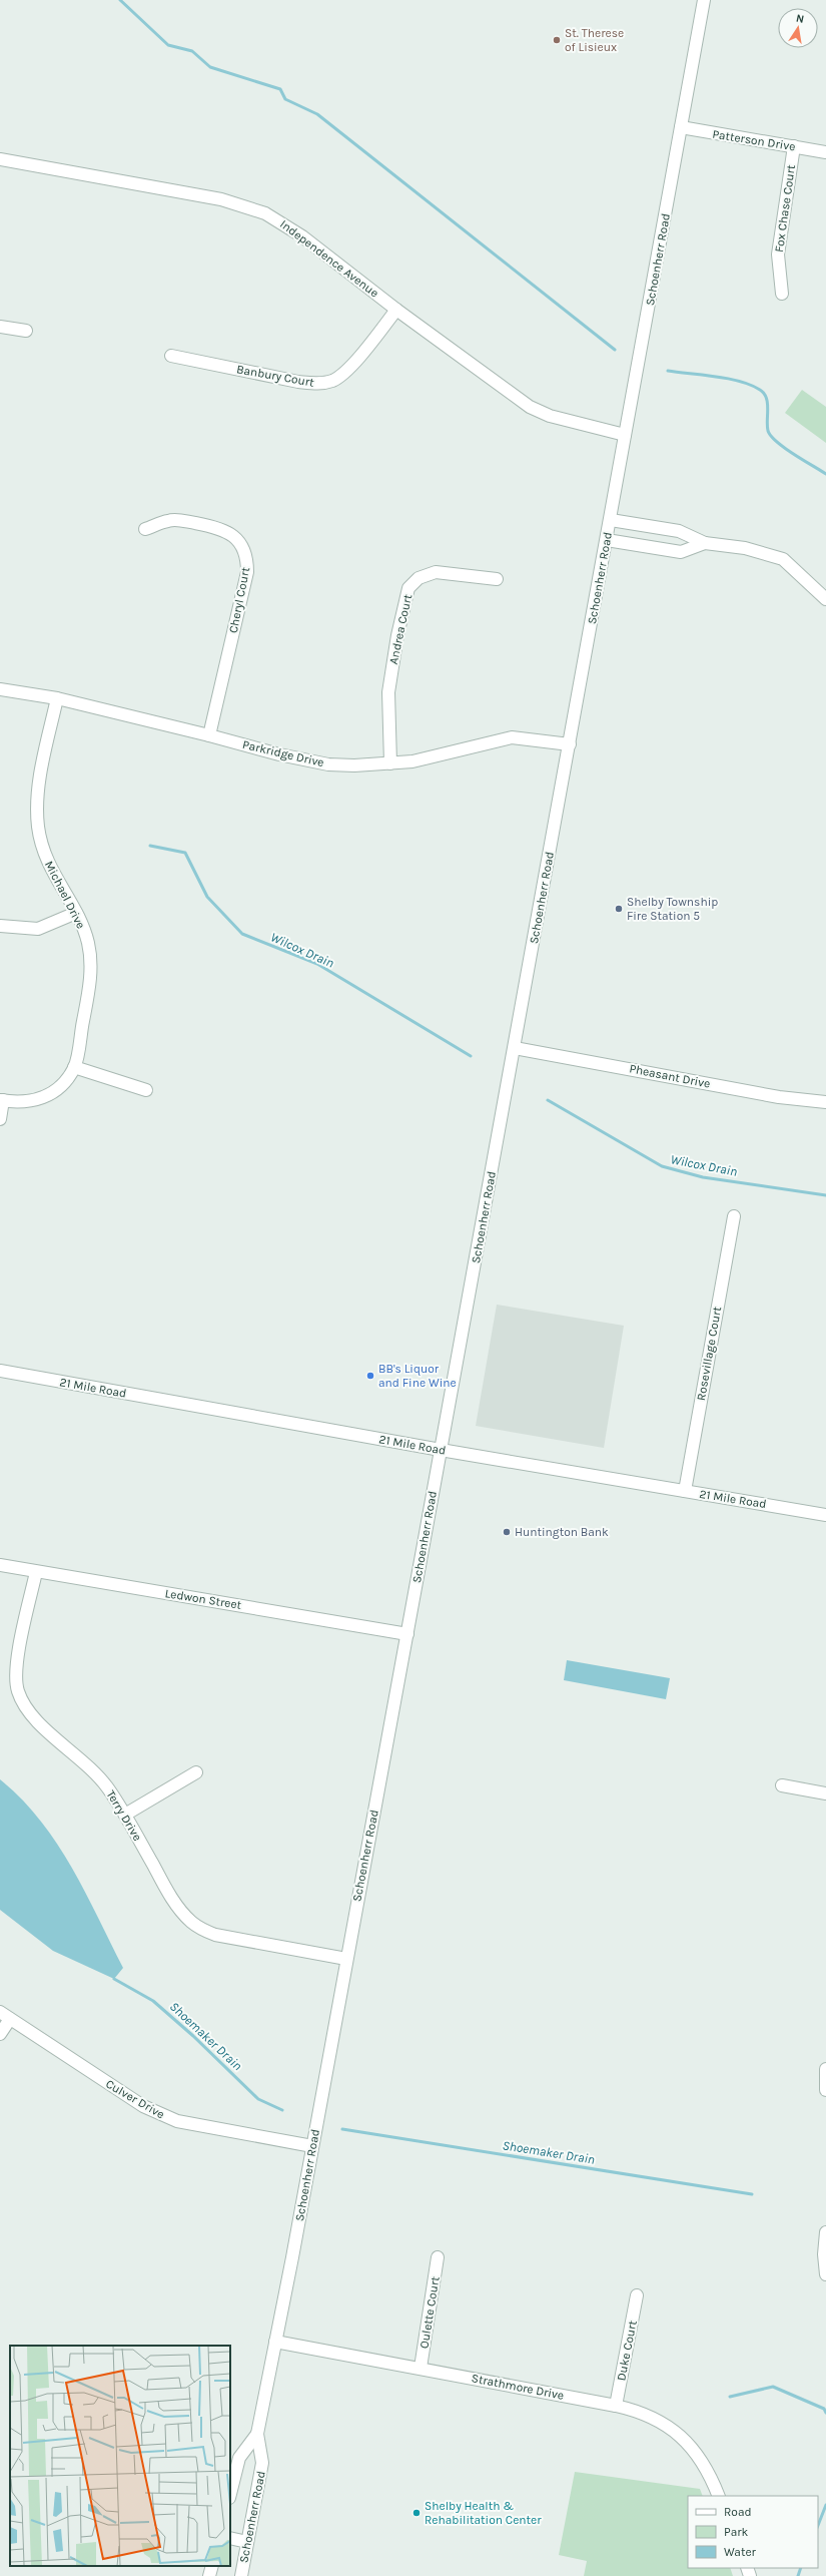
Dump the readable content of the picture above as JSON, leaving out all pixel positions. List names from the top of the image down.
{
  "streets": {
    "street": [
      "Patterson Drive",
      "Fox Chase Court",
      "Independence Avenue",
      "Schoenherr Road",
      "Banbury Court",
      "Cheryl Court",
      "Andrea Court",
      "Parkridge Drive",
      "Michael Drive",
      "Pheasant Drive",
      "Rosevillage Court",
      "21 Mile Road",
      "Ledwon Street",
      "Terry Drive",
      "Culver Drive",
      "Oulette Court",
      "Duke Court",
      "Strathmore Drive"
    ]
  },
  "crossings": [
    ["Patterson Drive", "Fox Chase Court"],
    ["Patterson Drive", "Schoenherr Road"],
    ["Independence Avenue", "Schoenherr Road"],
    ["Independence Avenue", "Banbury Court"],
    ["Schoenherr Road", "Parkridge Drive"],
    ["Schoenherr Road", "Pheasant Drive"],
    ["Schoenherr Road", "21 Mile Road"],
    ["Schoenherr Road", "Ledwon Street"],
    ["Schoenherr Road", "Terry Drive"],
    ["Schoenherr Road", "Culver Drive"],
    ["Schoenherr Road", "Strathmore Drive"],
    ["Cheryl Court", "Parkridge Drive"],
    ["Andrea Court", "Parkridge Drive"],
    ["Parkridge Drive", "Michael Drive"],
    ["Rosevillage Court", "21 Mile Road"],
    ["Ledwon Street", "Terry Drive"],
    ["Oulette Court", "Strathmore Drive"],
    ["Duke Court", "Strathmore Drive"]
  ],
  "water": ["Wilcox Drain", "Shoemaker Drain"],
  "places": [
    "St. Therese of Lisieux",
    "Shelby Township Fire Station 5",
    "BB's Liquor and Fine Wine",
    "Huntington Bank",
    "Shelby Health & Rehabilitation Center"
  ],
  "legend": ["Road", "Park", "Water"],
  "north": "top"
}
